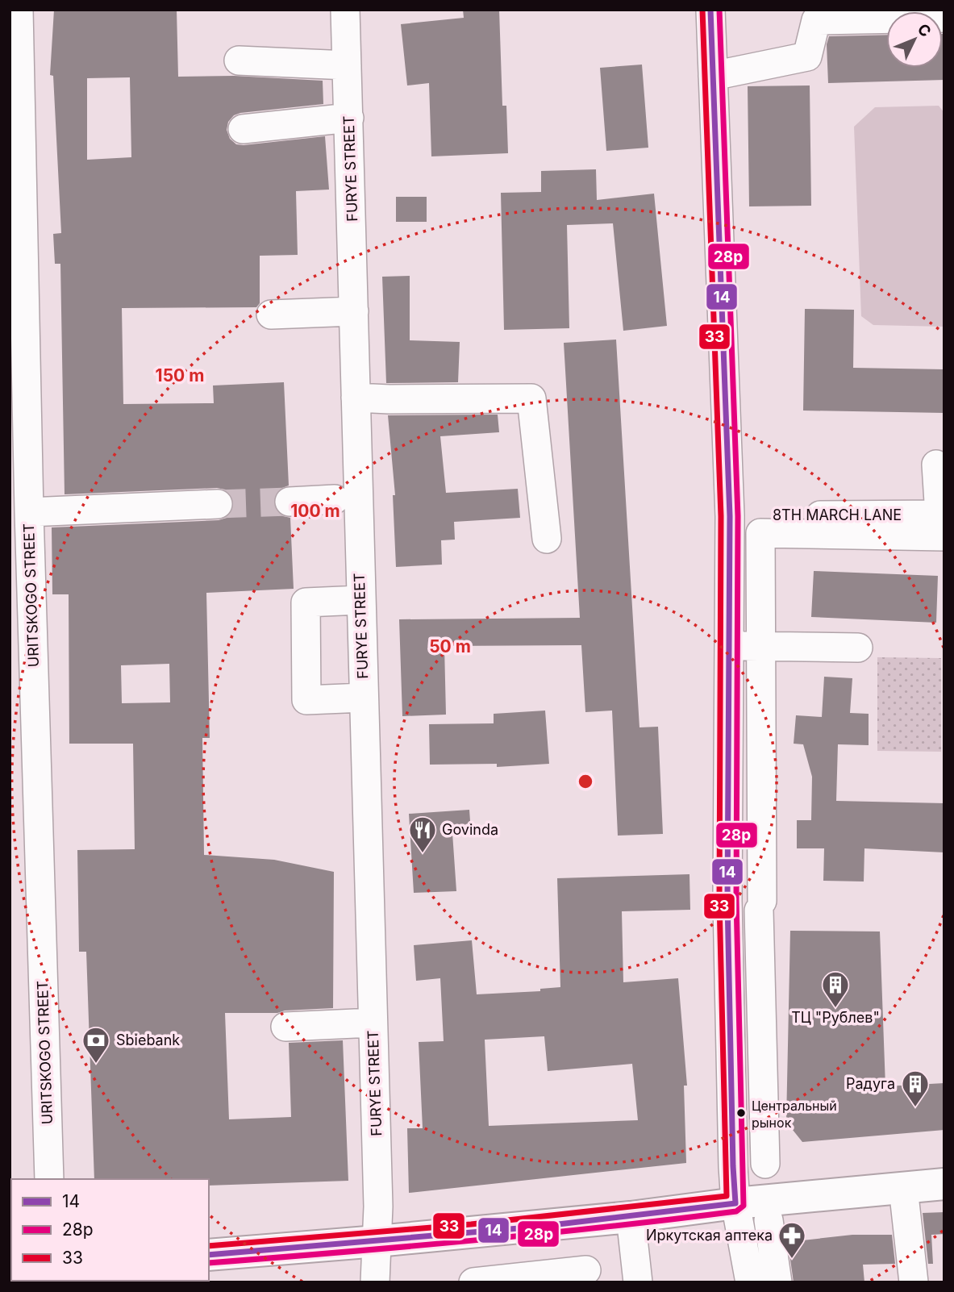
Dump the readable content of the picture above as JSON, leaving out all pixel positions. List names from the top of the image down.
{
  "streets": {
    "street": ["FURYE STREET", "8TH MARCH LANE", "URITSKOGO STREET"]
  },
  "places": {
    "restaurant": ["Govinda"],
    "building": ["ТЦ \"Рублев\"", "Радуга"],
    "bank": ["Sbiebank"],
    "other": ["Центральный рынок"],
    "pharmacy": ["Иркутская аптека"]
  },
  "lines": ["transit line 14", "transit line 28р", "transit line 33"],
  "legend": ["14", "28р", "33"],
  "north": "top right",
  "rings": ["150 m", "100 m", "50 m"]
}
